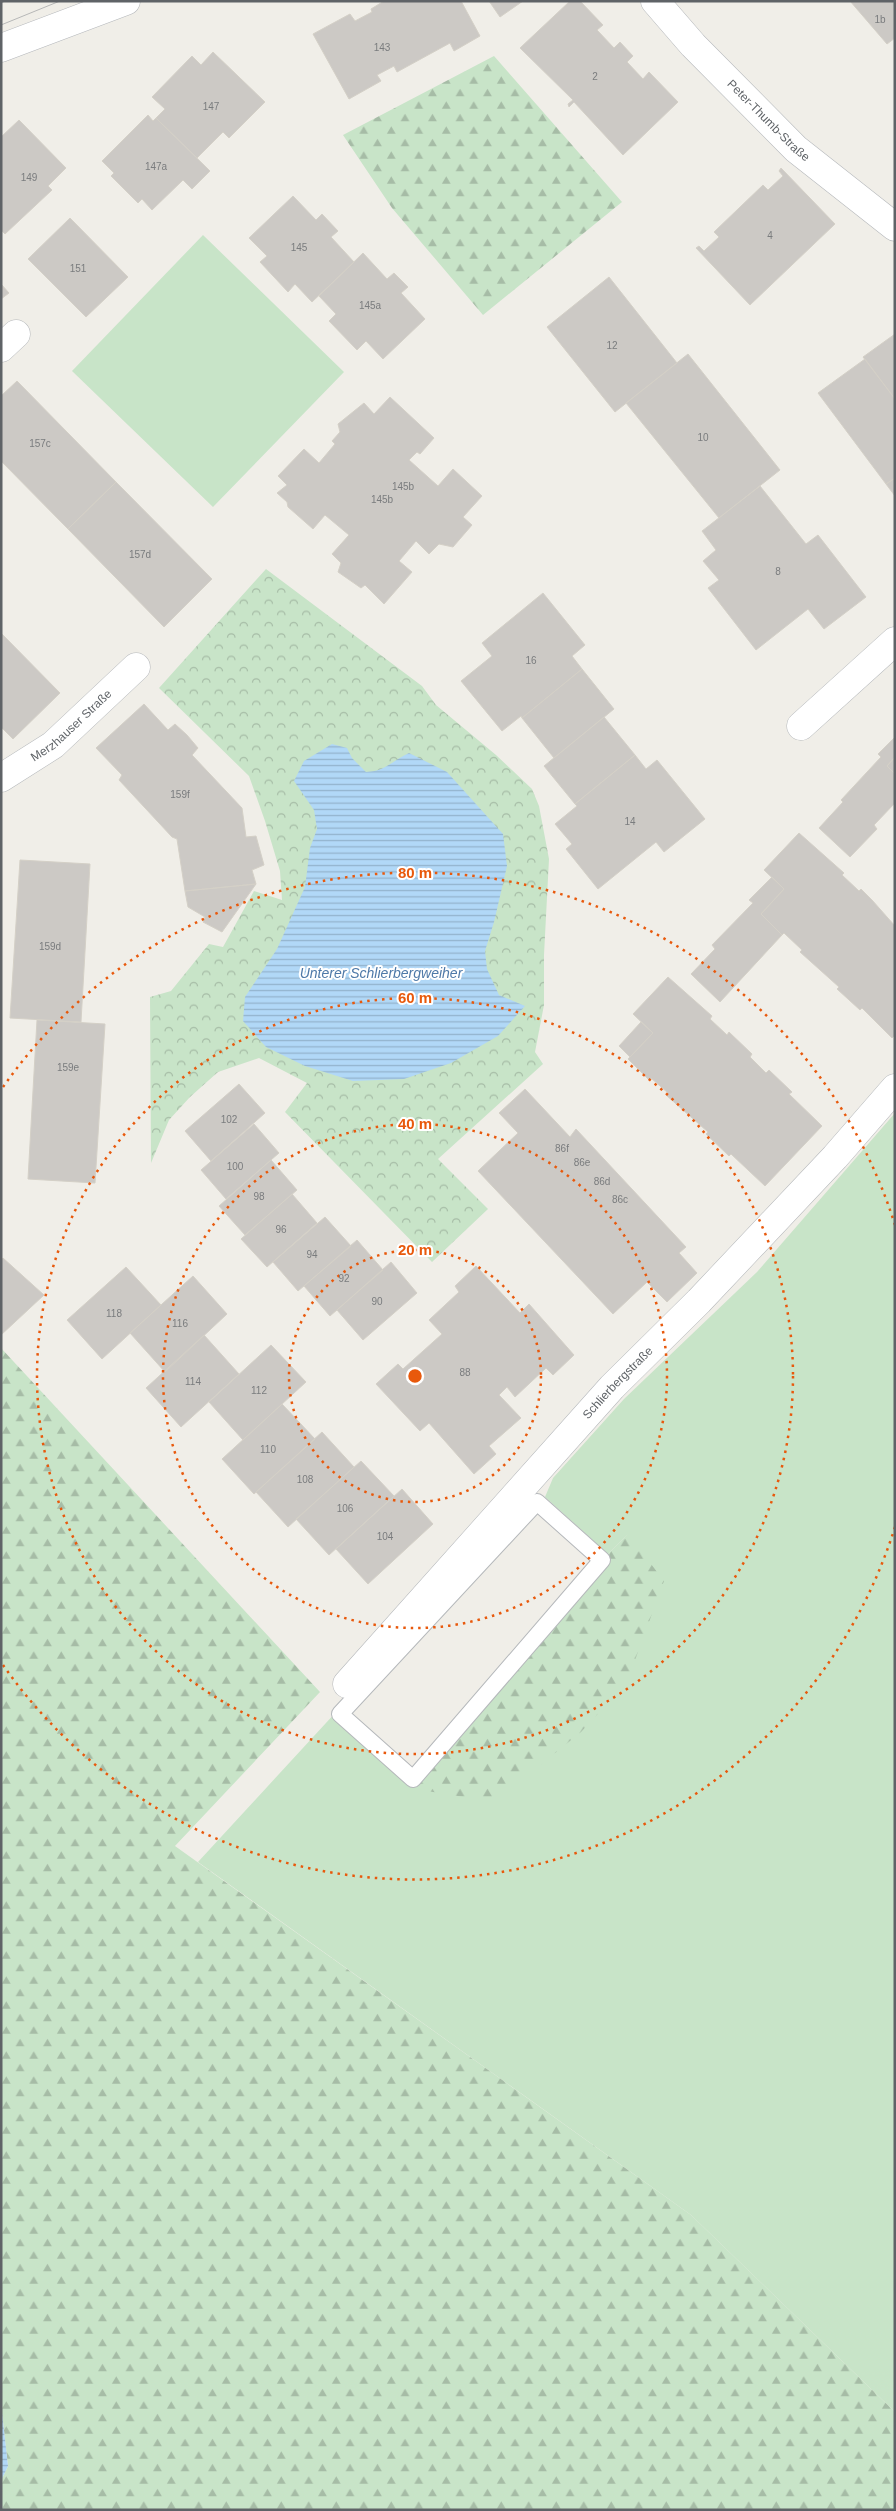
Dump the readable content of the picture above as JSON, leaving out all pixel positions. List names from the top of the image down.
{
  "streets": {
    "street": ["Peter-Thumb-Straße", "Merzhauser Straße", "Schlierbergstraße"]
  },
  "water": ["Unterer Schlierbergweiher"],
  "house_numbers": [
    "1b",
    "143",
    "2",
    "147",
    "147a",
    "149",
    "4",
    "145",
    "151",
    "145a",
    "12",
    "10",
    "157c",
    "145b",
    "145b",
    "157d",
    "8",
    "16",
    "159f",
    "14",
    "159d",
    "159e",
    "102",
    "86f",
    "86e",
    "100",
    "86d",
    "98",
    "86c",
    "96",
    "94",
    "92",
    "90",
    "118",
    "116",
    "88",
    "114",
    "112",
    "110",
    "108",
    "106",
    "104"
  ],
  "rings": [
    "80 m",
    "60 m",
    "40 m",
    "20 m"
  ]
}
